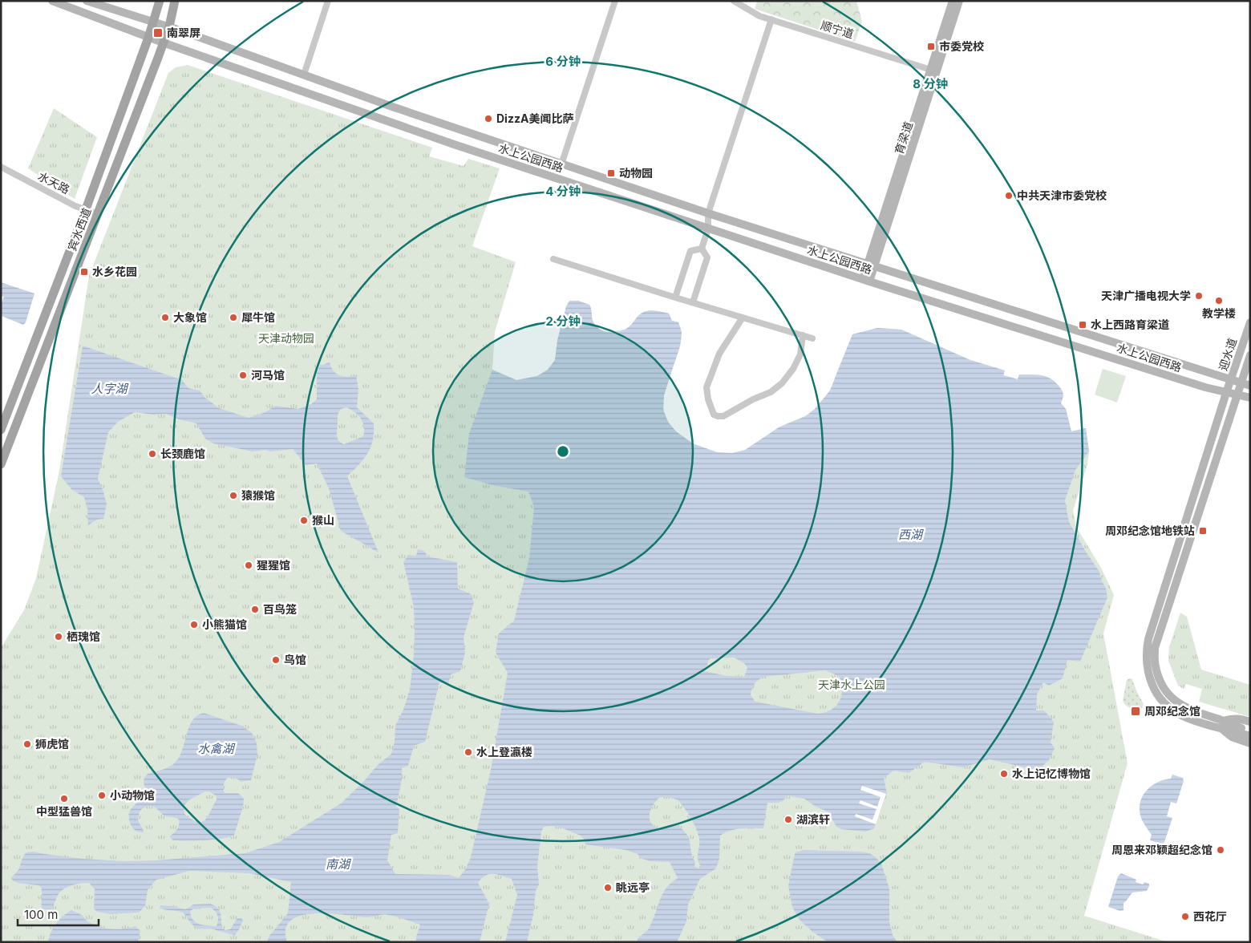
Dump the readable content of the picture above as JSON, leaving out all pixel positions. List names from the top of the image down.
{
  "streets": {
    "main road": [
      "育梁道",
      "水上公园西路",
      "宾水西道",
      "迎水道"
    ],
    "street": ["顺宁道", "水天路"]
  },
  "crossings": [
    ["顺宁道", "育梁道"],
    ["育梁道", "水上公园西路"],
    ["水上公园西路", "宾水西道"],
    ["水上公园西路", "迎水道"],
    ["水天路", "宾水西道"]
  ],
  "water": [
    "人字湖",
    "西湖",
    "水禽湖",
    "南湖"
  ],
  "parks": ["天津动物园", "天津水上公园"],
  "places": {
    "transit": [
      "南翠屏",
      "市委党校",
      "动物园",
      "水乡花园",
      "水上西路育梁道",
      "周邓纪念馆地铁站",
      "周邓纪念馆"
    ],
    "other": [
      "DizzA美闻比萨",
      "中共天津市委党校",
      "天津广播电视大学",
      "教学楼",
      "大象馆",
      "犀牛馆",
      "河马馆",
      "长颈鹿馆",
      "猿猴馆",
      "猴山",
      "猩猩馆",
      "百鸟笼",
      "小熊猫馆",
      "栖瑰馆",
      "鸟馆",
      "狮虎馆",
      "水上登瀛楼",
      "水上记忆博物馆",
      "小动物馆",
      "中型猛兽馆",
      "湖滨轩",
      "周恩来邓颖超纪念馆",
      "眺远亭",
      "西花厅"
    ]
  },
  "scale_bar": "100 m",
  "rings": [
    "6 分钟",
    "8 分钟",
    "4 分钟",
    "2 分钟"
  ]
}
